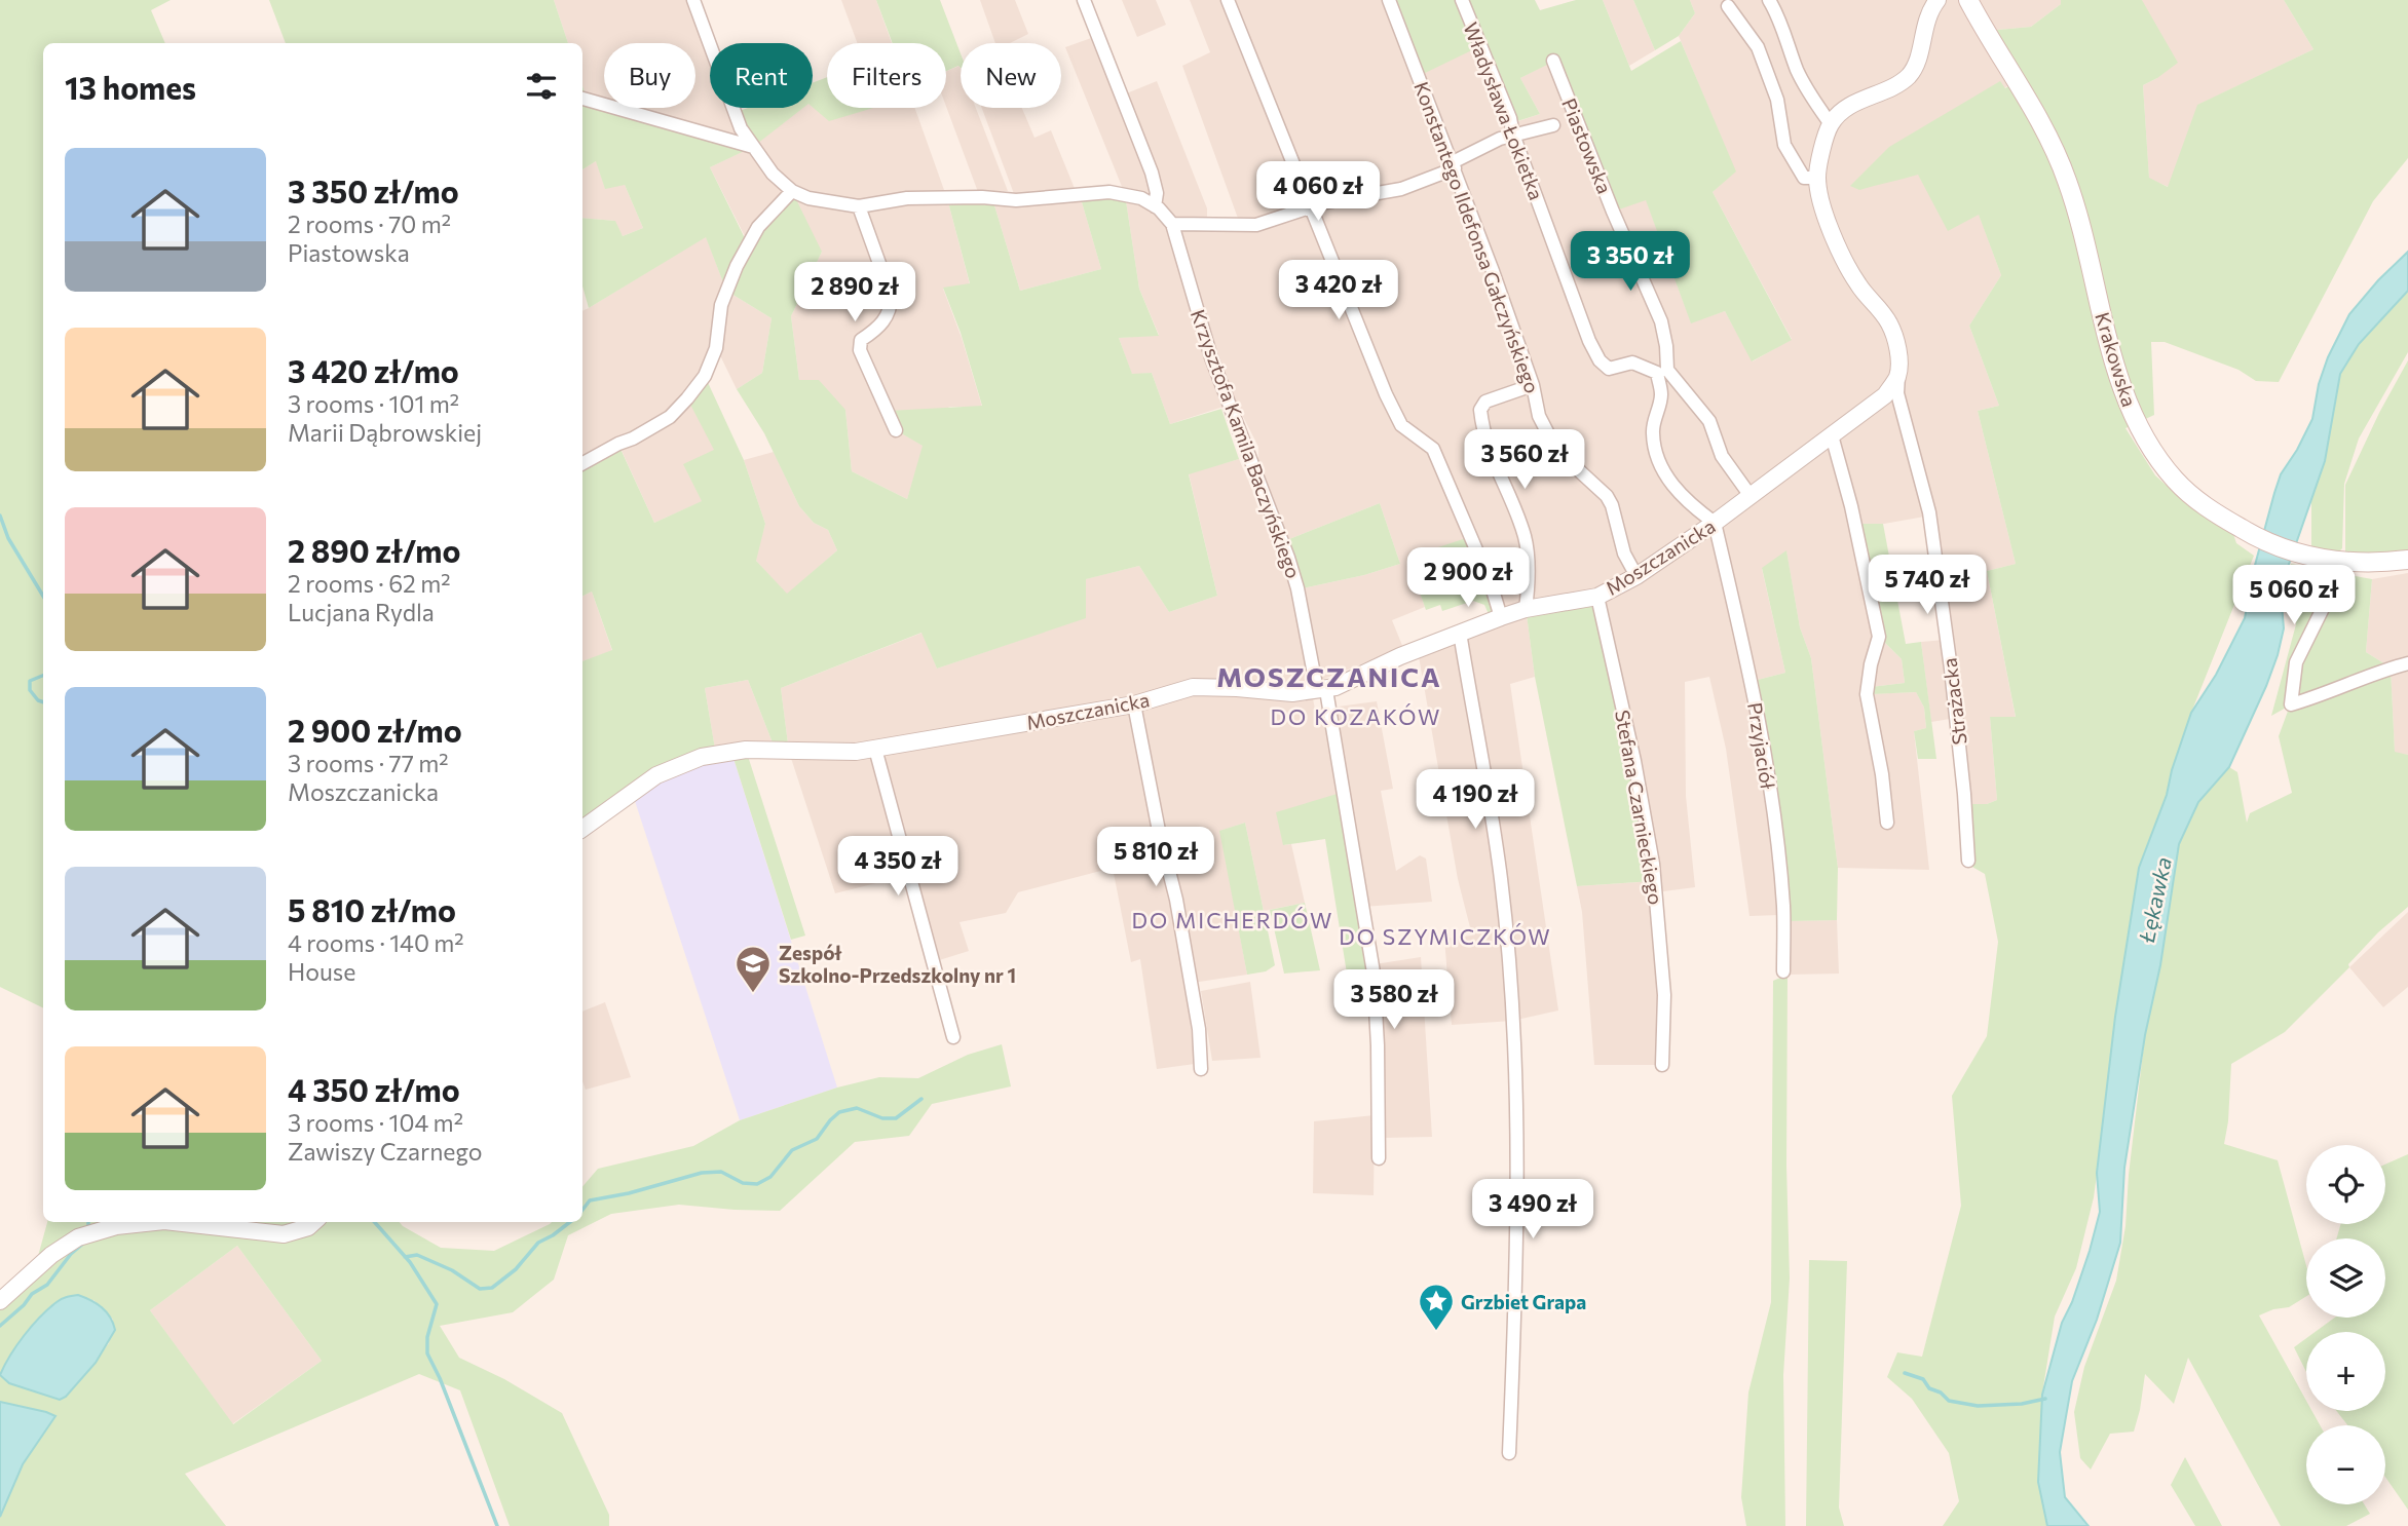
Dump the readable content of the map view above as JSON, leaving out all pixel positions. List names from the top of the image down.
{
  "streets": {
    "main road": ["Krakowska"],
    "street": [
      "Władysława Łokietka",
      "Piastowska",
      "Konstantego Ildefonsa Gałczyńskiego",
      "Krzysztofa Kamila Baczyńskiego",
      "Moszczanicka",
      "Strażacka",
      "Przyjaciół",
      "Stefana Czarnieckiego"
    ]
  },
  "crossings": [
    ["Władysława Łokietka", "Piastowska"],
    ["Konstantego Ildefonsa Gałczyńskiego", "Moszczanicka"],
    ["Krzysztofa Kamila Baczyńskiego", "Moszczanicka"],
    ["Moszczanicka", "Strażacka"],
    ["Moszczanicka", "Przyjaciół"],
    ["Moszczanicka", "Stefana Czarnieckiego"]
  ],
  "districts": [
    "MOSZCZANICA",
    "DO KOZAKÓW",
    "DO MICHERDÓW",
    "DO SZYMICZKÓW"
  ],
  "water": ["Łękawka"],
  "places": {
    "school or university": ["Zespół Szkolno-Przedszkolny nr 1"],
    "place": ["Grzbiet Grapa"]
  },
  "page": {
    "chip": [
      "Buy",
      "Rent",
      "Filters",
      "New"
    ],
    "heading": "13 homes",
    "list": [
      {
        "name": "3 350 zł/mo",
        "note": "2 rooms · 70 m² · Piastowska"
      },
      {
        "name": "3 420 zł/mo",
        "note": "3 rooms · 101 m² · Marii Dąbrowskiej"
      },
      {
        "name": "2 890 zł/mo",
        "note": "2 rooms · 62 m² · Lucjana Rydla"
      },
      {
        "name": "2 900 zł/mo",
        "note": "3 rooms · 77 m² · Moszczanicka"
      },
      {
        "name": "5 810 zł/mo",
        "note": "4 rooms · 140 m² · House"
      },
      {
        "name": "4 350 zł/mo",
        "note": "3 rooms · 104 m² · Zawiszy Czarnego"
      }
    ],
    "price": [
      "4 060 zł",
      "3 350 zł",
      "3 420 zł",
      "2 890 zł",
      "3 560 zł",
      "2 900 zł",
      "5 740 zł",
      "5 060 zł",
      "4 190 zł",
      "5 810 zł",
      "4 350 zł",
      "3 580 zł",
      "3 490 zł"
    ],
    "map_buttons": ["+", "−"]
  }
}
